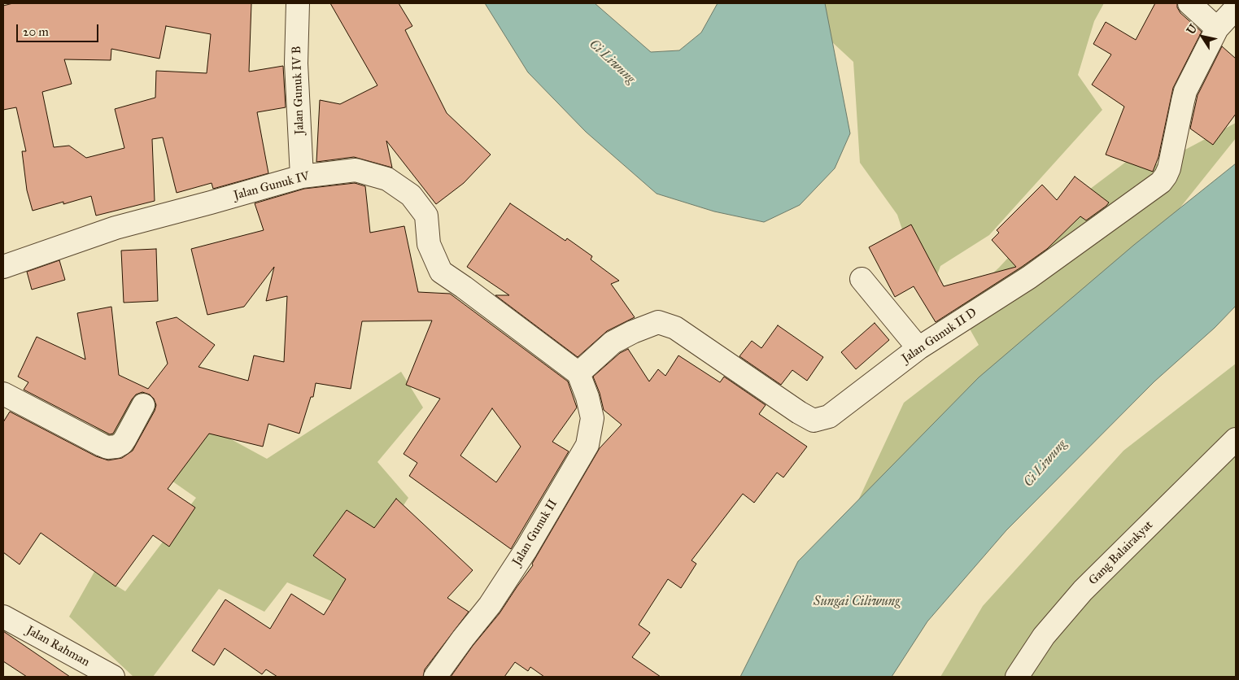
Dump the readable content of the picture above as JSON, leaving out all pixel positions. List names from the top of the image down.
{
  "streets": {
    "street": [
      "Jalan Gunuk IV B",
      "Jalan Gunuk IV",
      "Jalan Gunuk II D",
      "Jalan Gunuk II",
      "Gang Balairakyat",
      "Jalan Rahman"
    ]
  },
  "crossings": [
    ["Jalan Gunuk IV B", "Jalan Gunuk IV"],
    ["Jalan Gunuk IV", "Jalan Gunuk II D"],
    ["Jalan Gunuk IV", "Jalan Gunuk II"],
    ["Jalan Gunuk II D", "Jalan Gunuk II"]
  ],
  "water": ["Ci Liwung", "Sungai Ciliwung"],
  "scale_bar": "20 m",
  "north": "top left"
}
